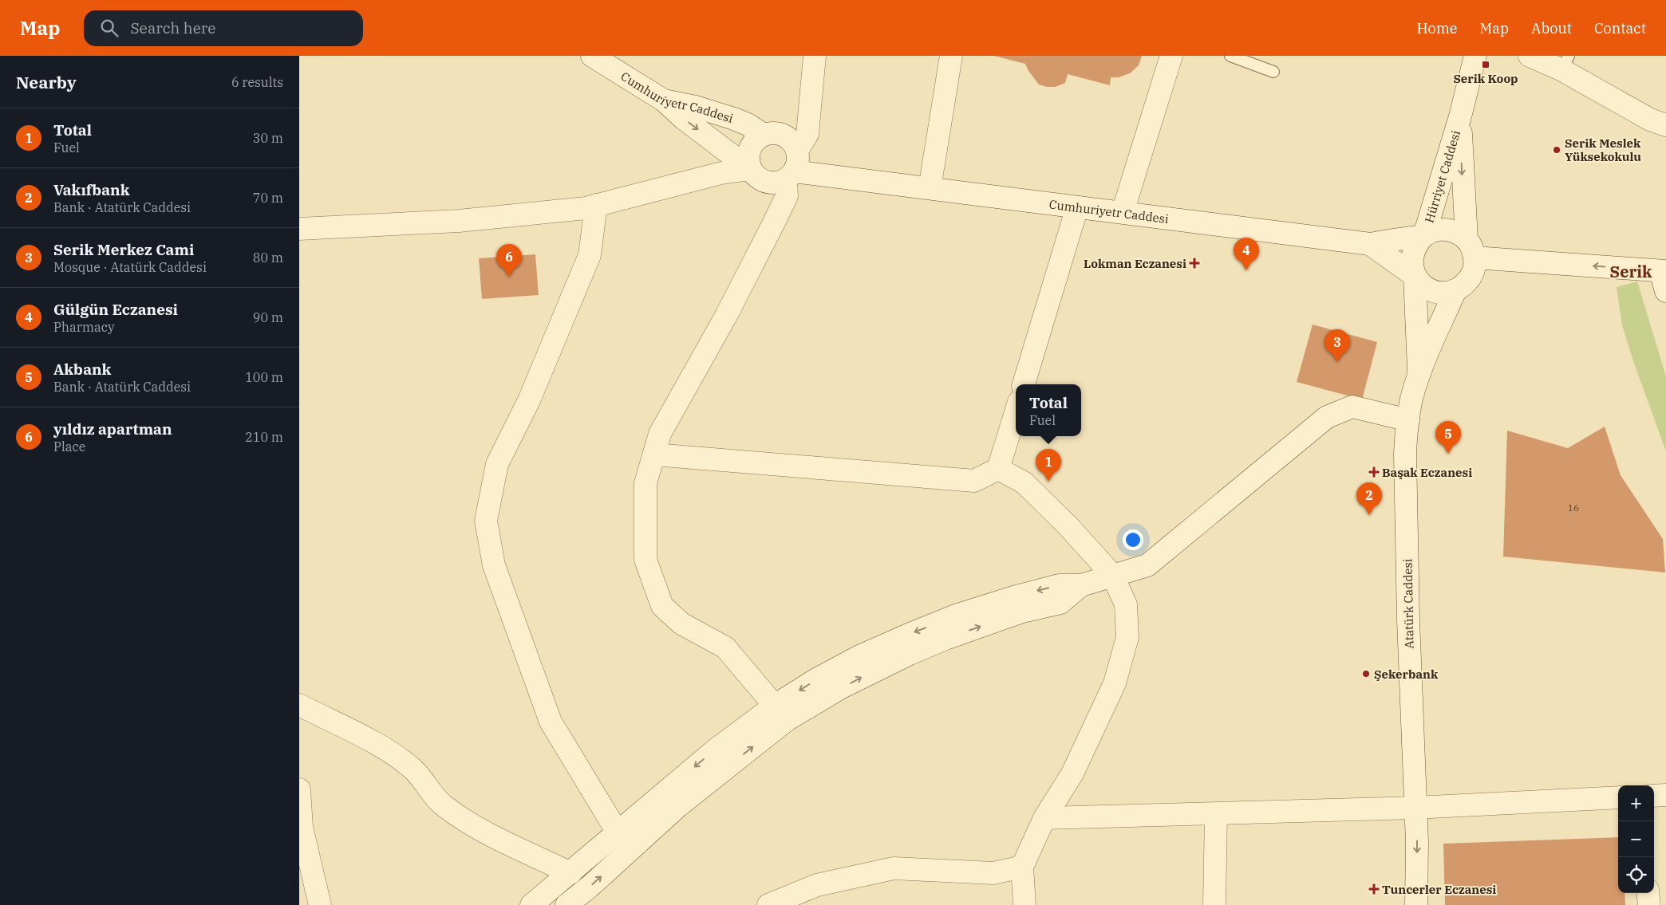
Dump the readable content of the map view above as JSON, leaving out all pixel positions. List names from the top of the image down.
{
  "streets": {
    "street": ["Cumhuriyetr Caddesi", "Hürriyet Caddesi", "Atatürk Caddesi"]
  },
  "crossings": [
    ["Cumhuriyetr Caddesi", "Hürriyet Caddesi"],
    ["Cumhuriyetr Caddesi", "Atatürk Caddesi"],
    ["Hürriyet Caddesi", "Atatürk Caddesi"]
  ],
  "districts": ["Serik"],
  "places": {
    "transit": ["Serik Koop"],
    "other": ["Serik Meslek Yüksekokulu", "Şekerbank"],
    "health": ["Lokman Eczanesi", "Başak Eczanesi", "Tuncerler Eczanesi"]
  },
  "house_numbers": ["16"],
  "page": {
    "header": "Map",
    "search": "Search here",
    "nav": [
      "Home",
      "Map",
      "About",
      "Contact"
    ],
    "heading": ["Nearby", "6 results"],
    "list": [
      {
        "mark": "1",
        "name": "Total",
        "note": "Fuel",
        "value": "30 m"
      },
      {
        "mark": "2",
        "name": "Vakıfbank",
        "note": "Bank · Atatürk Caddesi",
        "value": "70 m"
      },
      {
        "mark": "3",
        "name": "Serik Merkez Cami",
        "note": "Mosque · Atatürk Caddesi",
        "value": "80 m"
      },
      {
        "mark": "4",
        "name": "Gülgün Eczanesi",
        "note": "Pharmacy",
        "value": "90 m"
      },
      {
        "mark": "5",
        "name": "Akbank",
        "note": "Bank · Atatürk Caddesi",
        "value": "100 m"
      },
      {
        "mark": "6",
        "name": "yıldız apartman",
        "note": "Place",
        "value": "210 m"
      }
    ],
    "pins": [
      "4",
      "6",
      "3",
      "5",
      "1",
      "2"
    ],
    "popup": ["Total", "Fuel"],
    "map_buttons": ["+", "−"]
  }
}
